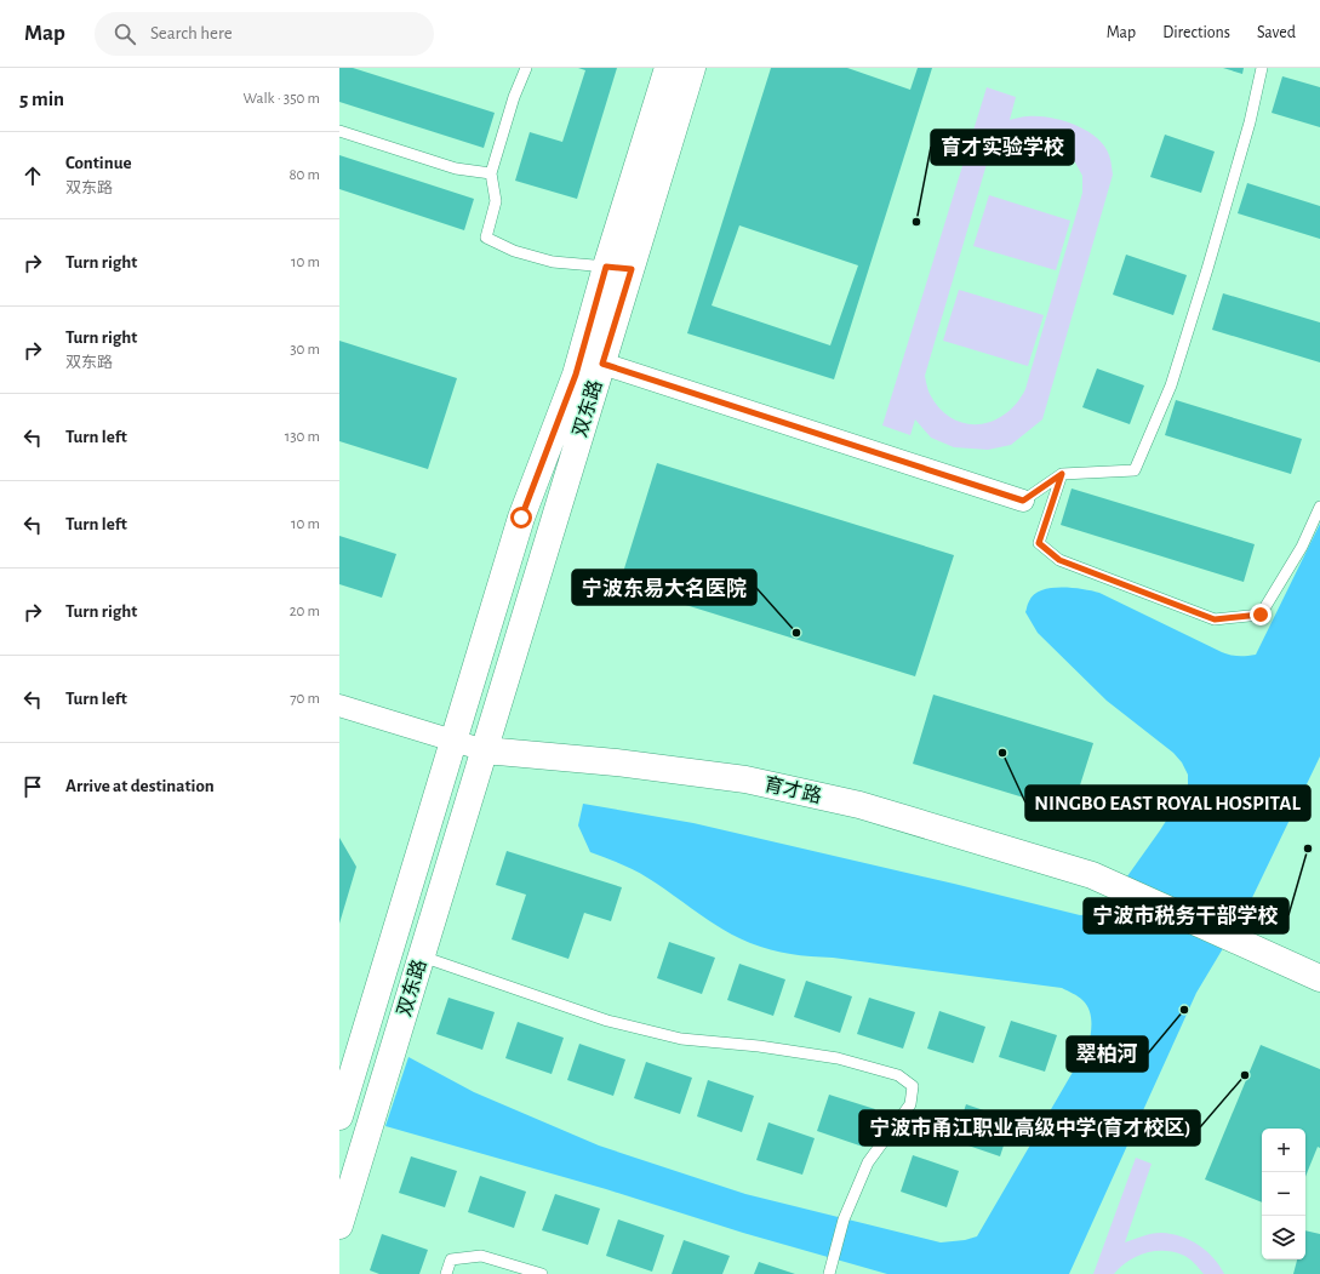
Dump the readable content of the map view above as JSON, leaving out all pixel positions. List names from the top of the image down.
{
  "streets": {
    "main road": ["双东路", "育才路"]
  },
  "crossings": [
    ["双东路", "育才路"]
  ],
  "places": [
    "育才实验学校",
    "宁波东易大名医院",
    "NINGBO EAST ROYAL HOSPITAL",
    "宁波市税务干部学校",
    "翠柏河",
    "宁波市甬江职业高级中学(育才校区)"
  ],
  "page": {
    "header": "Map",
    "search": "Search here",
    "nav": ["Map", "Directions", "Saved"],
    "heading": ["5 min", "Walk · 350 m"],
    "list": [
      ["Continue", "双东路", "80 m"],
      ["Turn right", "10 m"],
      ["Turn right", "双东路", "30 m"],
      ["Turn left", "130 m"],
      ["Turn left", "10 m"],
      ["Turn right", "20 m"],
      ["Turn left", "70 m"],
      "Arrive at destination"
    ],
    "map_buttons": ["+", "−"]
  }
}
